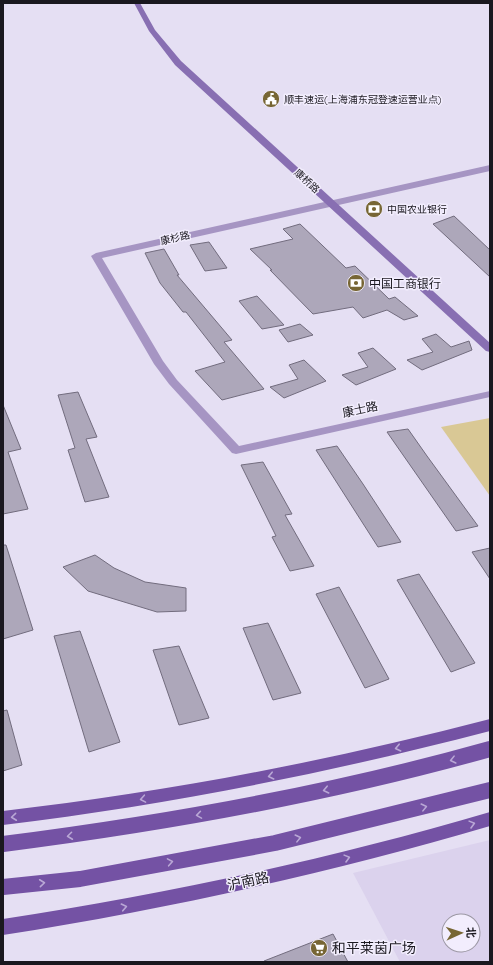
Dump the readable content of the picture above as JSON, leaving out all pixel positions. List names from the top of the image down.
{
  "streets": {
    "main road": ["康桥路", "沪南路"],
    "street": ["康杉路", "康士路"]
  },
  "crossings": [
    ["康桥路", "康杉路"],
    ["康杉路", "康士路"]
  ],
  "places": {
    "public building": ["顺丰速运(上海浦东冠登速运营业点)"],
    "bank": ["中国农业银行", "中国工商银行"],
    "supermarket": ["和平莱茵广场"]
  },
  "north": "right"
}
